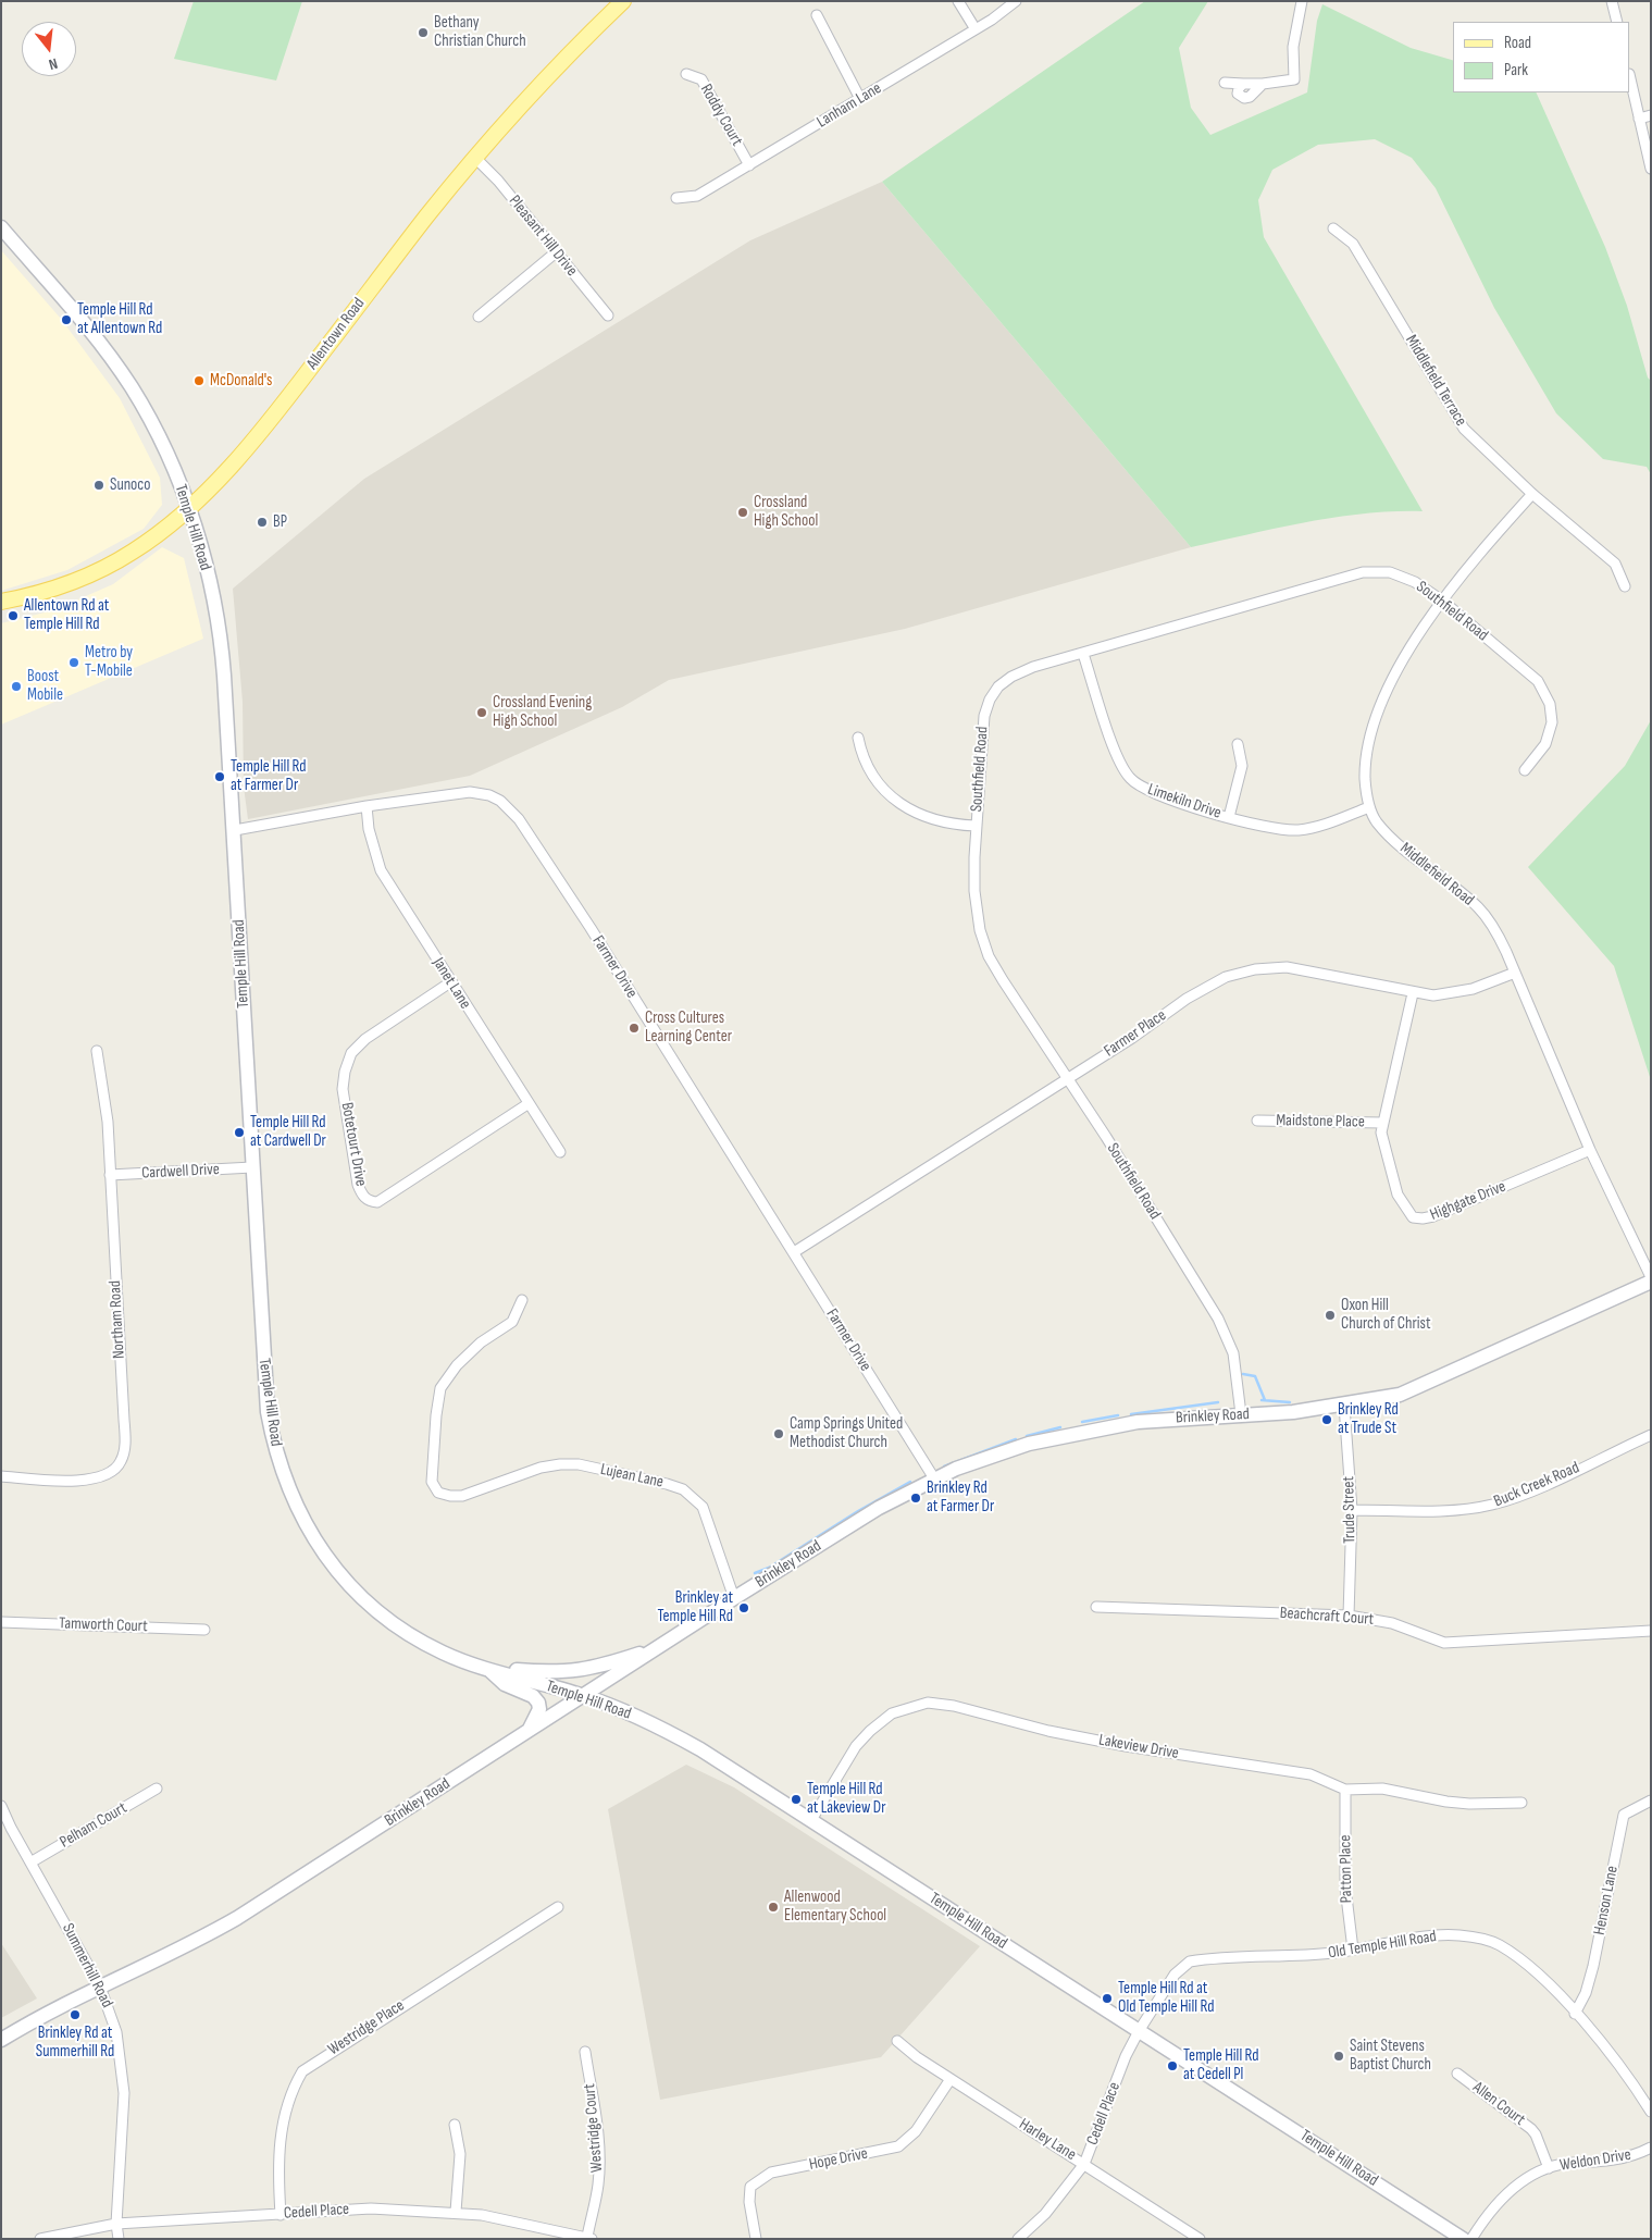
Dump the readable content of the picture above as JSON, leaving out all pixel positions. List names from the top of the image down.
{
  "streets": {
    "main road": ["Allentown Road", "Temple Hill Road", "Brinkley Road"],
    "street": [
      "Lanham Lane",
      "Roddy Court",
      "Pleasant Hill Drive",
      "Middlefield Terrace",
      "Southfield Road",
      "Limekiln Drive",
      "Middlefield Road",
      "Farmer Drive",
      "Janet Lane",
      "Farmer Place",
      "Maidstone Place",
      "Botetourt Drive",
      "Cardwell Drive",
      "Highgate Drive",
      "Northam Road",
      "Lujean Lane",
      "Buck Creek Road",
      "Trude Street",
      "Beachcraft Court",
      "Tamworth Court",
      "Lakeview Drive",
      "Pelham Court",
      "Patton Place",
      "Henson Lane",
      "Old Temple Hill Road",
      "Summerhill Road",
      "Westridge Place",
      "Allen Court",
      "Cedell Place",
      "Westridge Court",
      "Harley Lane",
      "Hope Drive",
      "Weldon Drive"
    ]
  },
  "crossings": [
    ["Lanham Lane", "Roddy Court"],
    ["Pleasant Hill Drive", "Allentown Road"],
    ["Allentown Road", "Temple Hill Road"],
    ["Middlefield Terrace", "Middlefield Road"],
    ["Temple Hill Road", "Farmer Drive"],
    ["Temple Hill Road", "Cardwell Drive"],
    ["Temple Hill Road", "Brinkley Road"],
    ["Temple Hill Road", "Lakeview Drive"],
    ["Temple Hill Road", "Old Temple Hill Road"],
    ["Temple Hill Road", "Cedell Place"],
    ["Southfield Road", "Limekiln Drive"],
    ["Southfield Road", "Middlefield Road"],
    ["Southfield Road", "Farmer Place"],
    ["Southfield Road", "Brinkley Road"],
    ["Limekiln Drive", "Middlefield Road"],
    ["Middlefield Road", "Farmer Place"],
    ["Middlefield Road", "Highgate Drive"],
    ["Farmer Drive", "Janet Lane"],
    ["Farmer Drive", "Farmer Place"],
    ["Farmer Drive", "Brinkley Road"],
    ["Janet Lane", "Botetourt Drive"],
    ["Farmer Place", "Highgate Drive"],
    ["Maidstone Place", "Highgate Drive"],
    ["Cardwell Drive", "Northam Road"],
    ["Brinkley Road", "Lujean Lane"],
    ["Brinkley Road", "Trude Street"],
    ["Brinkley Road", "Summerhill Road"],
    ["Buck Creek Road", "Trude Street"],
    ["Trude Street", "Beachcraft Court"],
    ["Lakeview Drive", "Patton Place"],
    ["Pelham Court", "Summerhill Road"],
    ["Patton Place", "Old Temple Hill Road"],
    ["Henson Lane", "Old Temple Hill Road"],
    ["Old Temple Hill Road", "Cedell Place"],
    ["Summerhill Road", "Cedell Place"],
    ["Westridge Place", "Cedell Place"],
    ["Allen Court", "Weldon Drive"],
    ["Cedell Place", "Westridge Court"],
    ["Cedell Place", "Harley Lane"],
    ["Harley Lane", "Hope Drive"]
  ],
  "places": [
    "Bethany Christian Church",
    "Temple Hill Rd at Allentown Rd",
    "McDonald's",
    "Sunoco",
    "Crossland High School",
    "BP",
    "Allentown Rd at Temple Hill Rd",
    "Metro by T-Mobile",
    "Boost Mobile",
    "Crossland Evening High School",
    "Temple Hill Rd at Farmer Dr",
    "Cross Cultures Learning Center",
    "Temple Hill Rd at Cardwell Dr",
    "Oxon Hill Church of Christ",
    "Brinkley Rd at Trude St",
    "Camp Springs United Methodist Church",
    "Brinkley Rd at Farmer Dr",
    "Brinkley at Temple Hill Rd",
    "Temple Hill Rd at Lakeview Dr",
    "Allenwood Elementary School",
    "Temple Hill Rd at Old Temple Hill Rd",
    "Brinkley Rd at Summerhill Rd",
    "Saint Stevens Baptist Church",
    "Temple Hill Rd at Cedell Pl"
  ],
  "legend": ["Road", "Park"],
  "north": "bottom"
}
